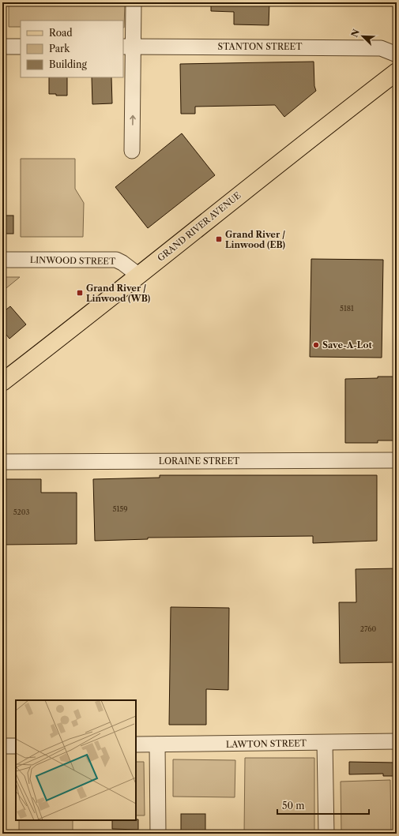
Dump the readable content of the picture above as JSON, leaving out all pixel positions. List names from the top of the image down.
{
  "streets": {
    "main road": ["GRAND RIVER AVENUE"],
    "street": [
      "STANTON STREET",
      "LINWOOD STREET",
      "LORAINE STREET",
      "LAWTON STREET"
    ]
  },
  "crossings": [
    ["GRAND RIVER AVENUE", "LINWOOD STREET"]
  ],
  "places": {
    "transit": ["Grand River / Linwood (EB)", "Grand River / Linwood (WB)"],
    "other": ["Save-A-Lot"]
  },
  "house_numbers": [
    "5181",
    "5159",
    "5203",
    "2760"
  ],
  "legend": ["Road", "Park", "Building"],
  "scale_bar": "50 m",
  "north": "top left"
}
